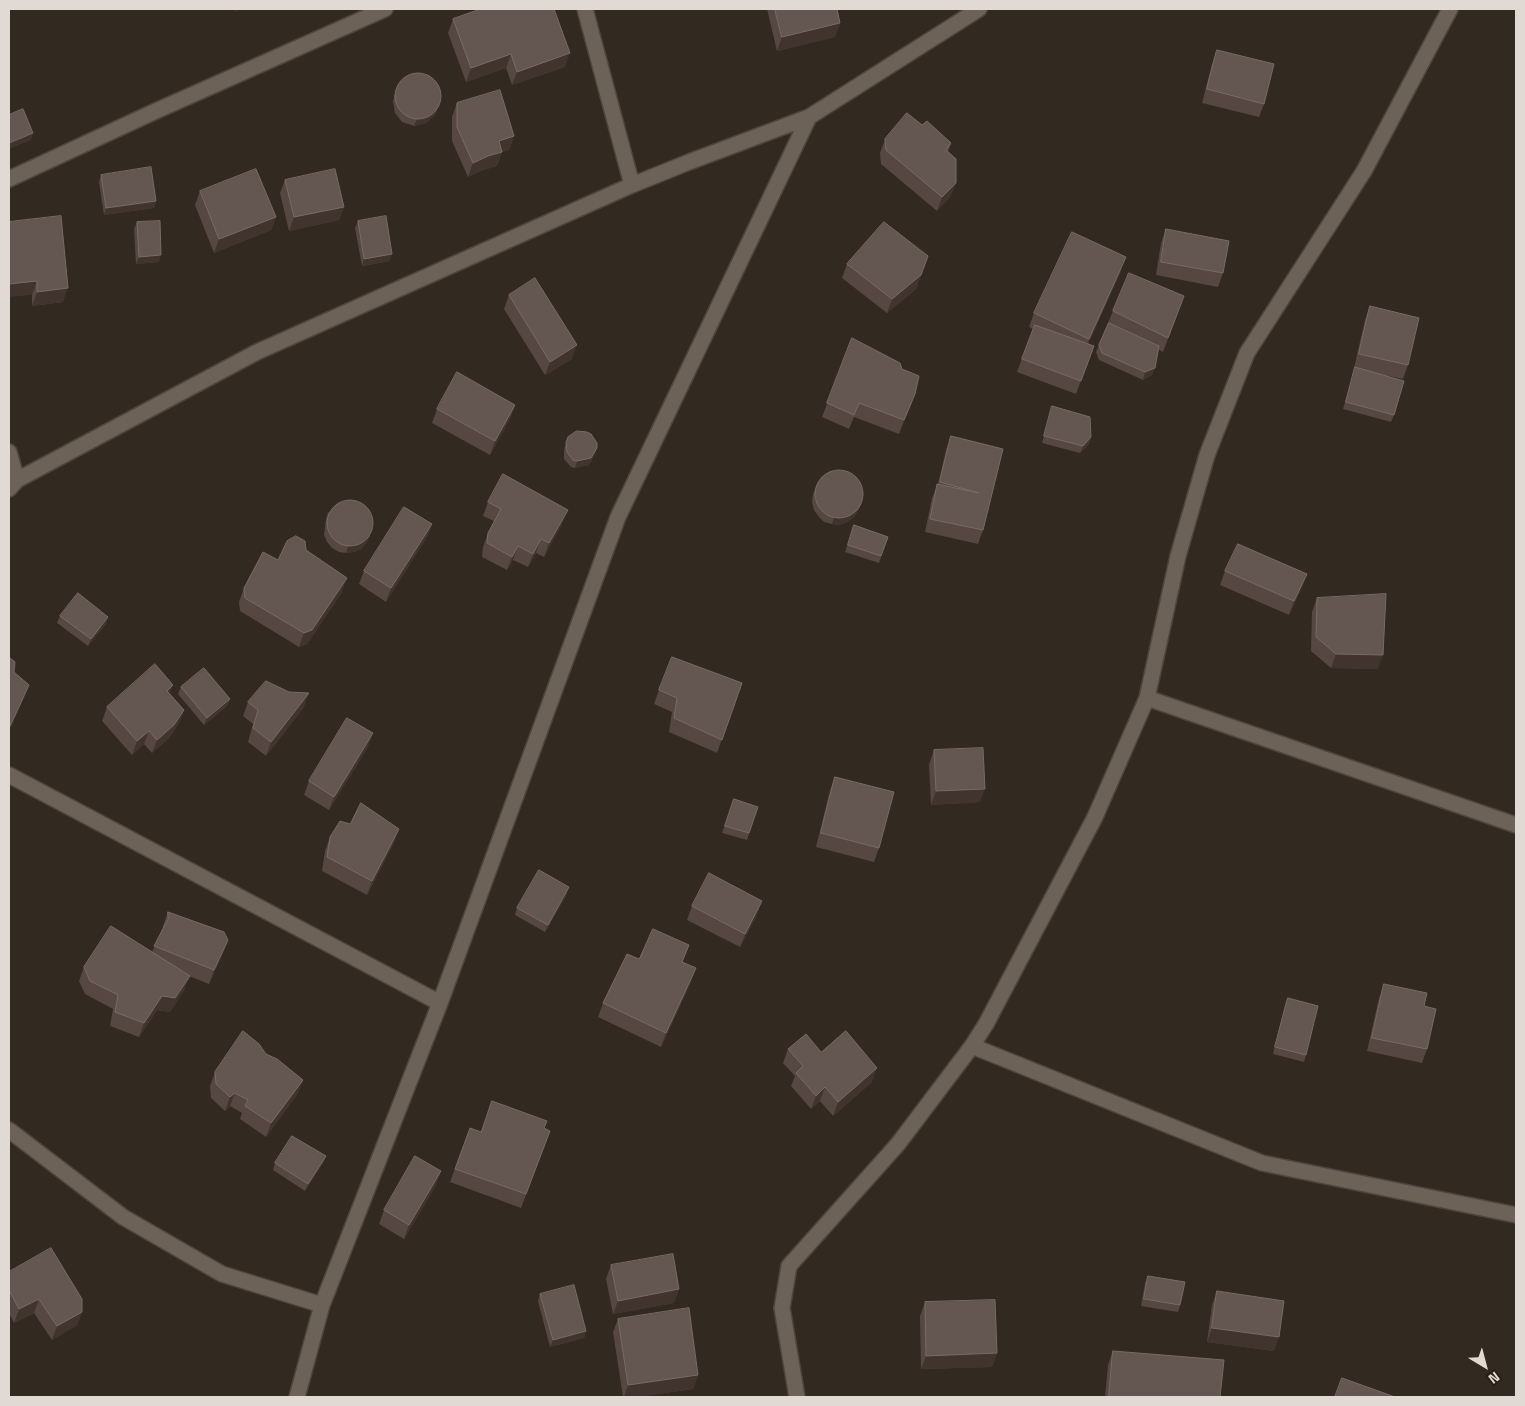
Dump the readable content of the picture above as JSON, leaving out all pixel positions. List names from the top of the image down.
{
  "north": "bottom right"
}
